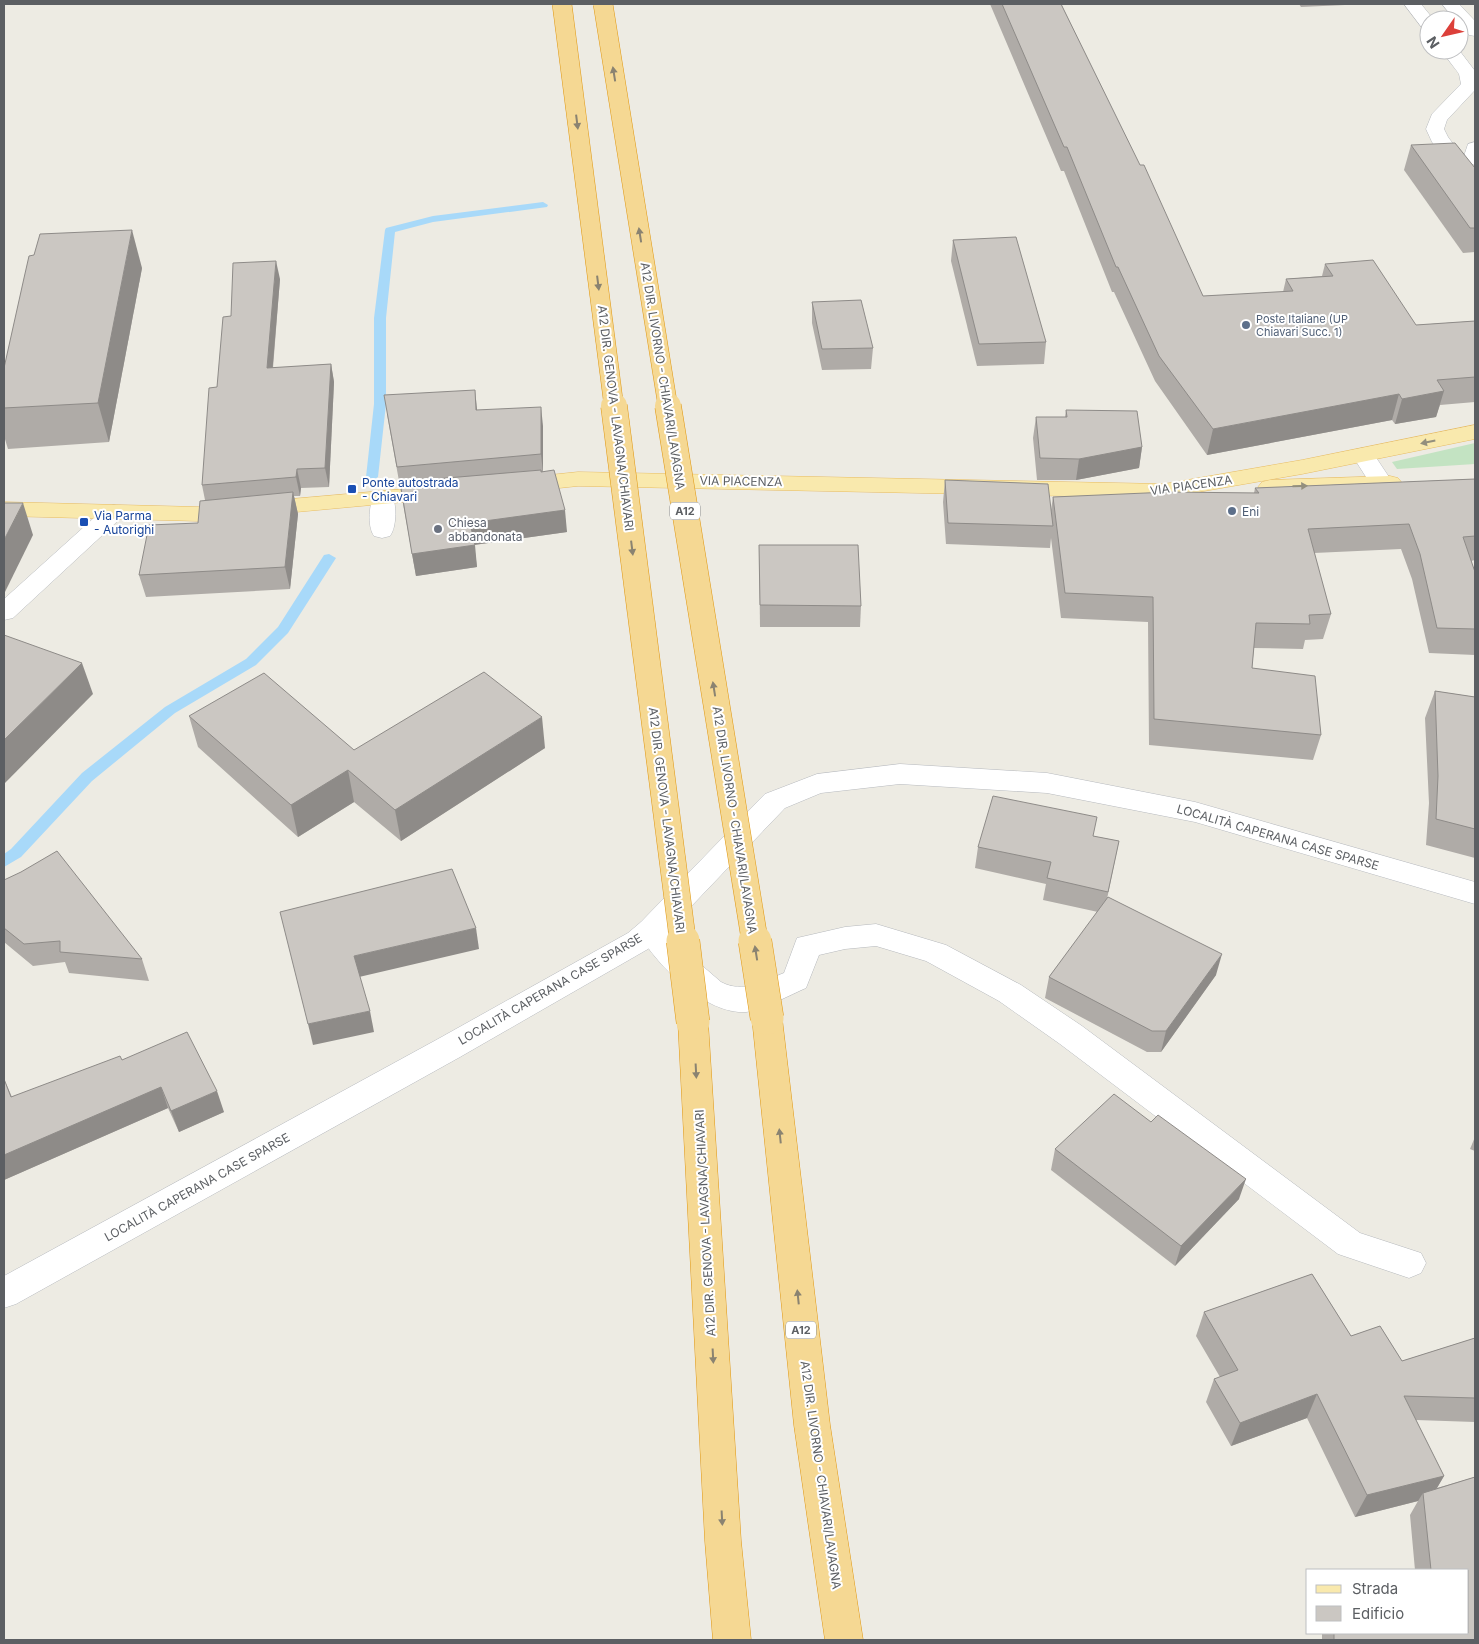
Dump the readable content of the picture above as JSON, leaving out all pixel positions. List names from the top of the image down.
{
  "streets": {
    "highway": ["A12 DIR. LIVORNO - CHIAVARI/LAVAGNA", "A12 DIR. GENOVA - LAVAGNA/CHIAVARI", "A12"],
    "main road": ["VIA PIACENZA"],
    "street": ["LOCALITÀ CAPERANA CASE SPARSE"]
  },
  "one_way": ["A12 DIR. LIVORNO - CHIAVARI/LAVAGNA", "A12 DIR. GENOVA - LAVAGNA/CHIAVARI"],
  "places": {
    "other": ["Poste Italiane (UP Chiavari Succ. 1)", "Eni", "Chiesa abbandonata"],
    "transit": ["Ponte autostrada - Chiavari", "Via Parma - Autorighi"]
  },
  "legend": ["Strada", "Edificio"],
  "north": "bottom left"
}
